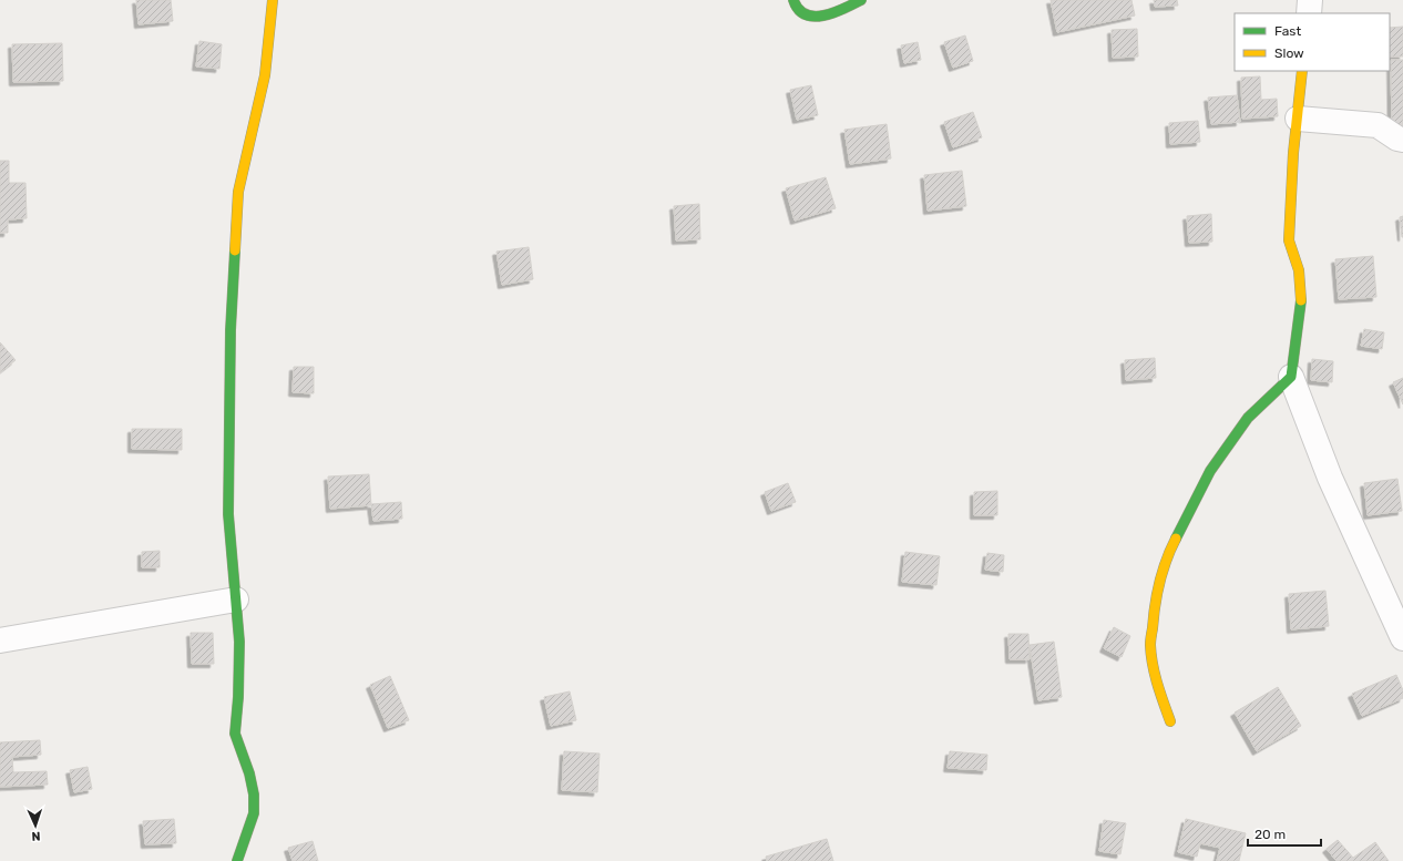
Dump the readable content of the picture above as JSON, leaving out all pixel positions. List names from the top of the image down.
{
  "legend": ["Fast", "Slow"],
  "scale_bar": "20 m",
  "north": "bottom"
}
